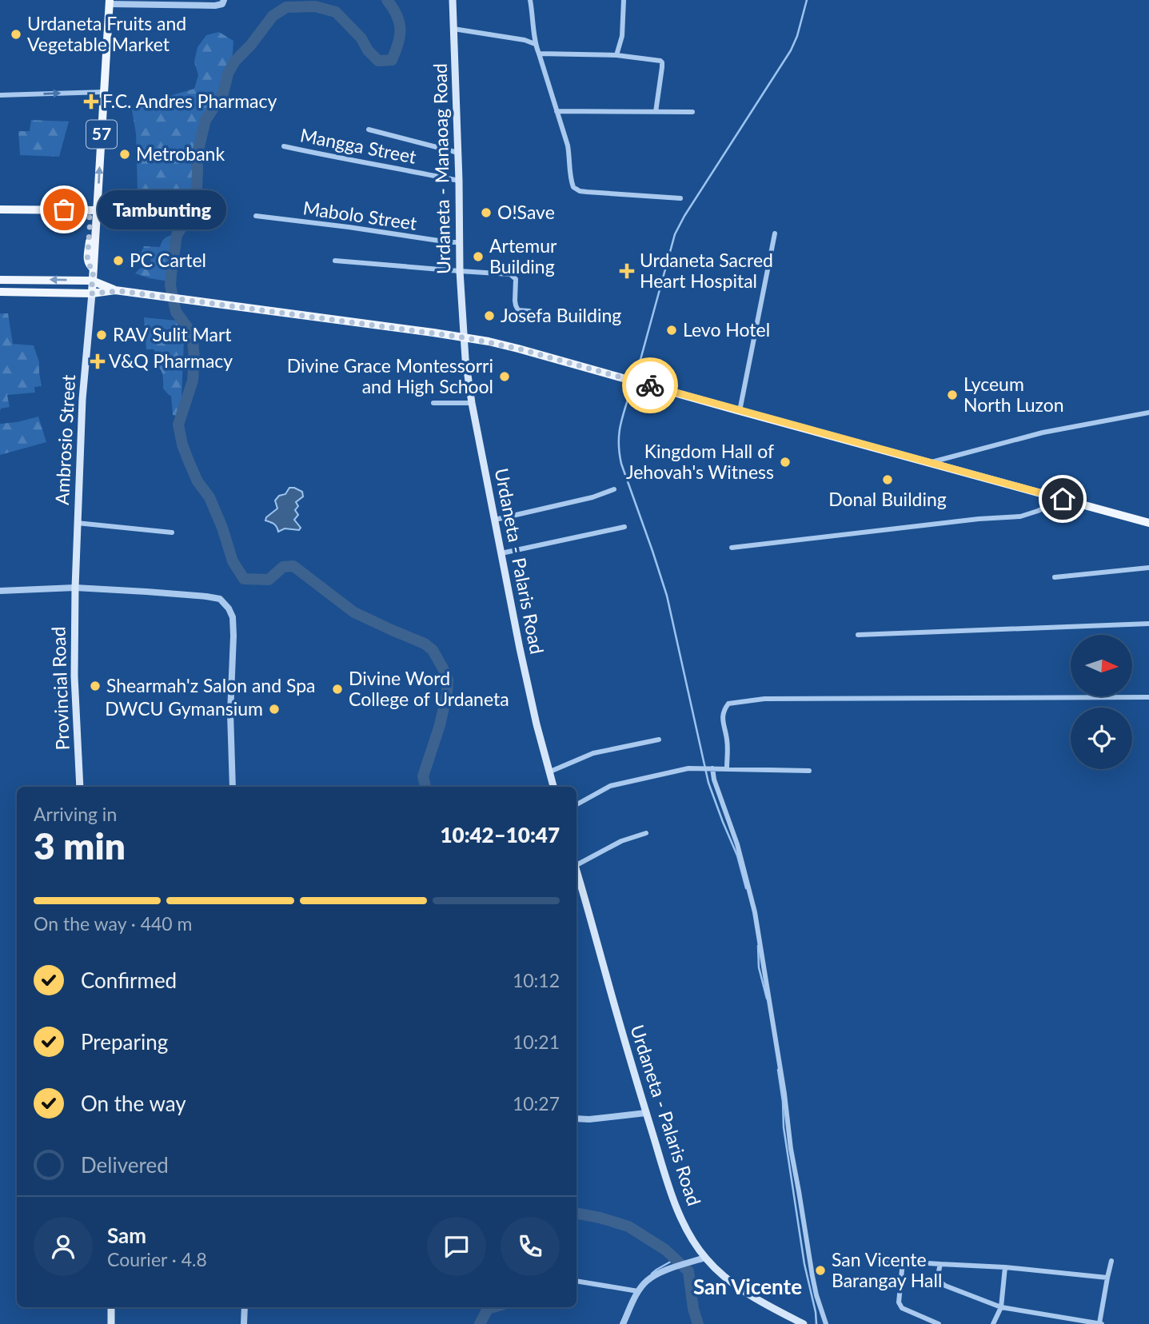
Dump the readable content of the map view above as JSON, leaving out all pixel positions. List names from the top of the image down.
{
  "streets": {
    "main road": [
      "57",
      "Urdaneta - Manaoag Road",
      "Ambrosio Street",
      "Urdaneta - Palaris Road",
      "Provincial Road"
    ],
    "street": ["Mangga Street", "Mabolo Street"]
  },
  "crossings": [
    ["57", "Ambrosio Street"],
    ["Mangga Street", "Urdaneta - Manaoag Road"],
    ["Urdaneta - Manaoag Road", "Mabolo Street"],
    ["Urdaneta - Manaoag Road", "Urdaneta - Palaris Road"],
    ["Ambrosio Street", "Provincial Road"]
  ],
  "districts": ["San Vicente"],
  "places": {
    "other": [
      "Urdaneta Fruits and Vegetable Market",
      "Metrobank",
      "Tambunting",
      "O!Save",
      "Artemur Building",
      "PC Cartel",
      "Josefa Building",
      "Levo Hotel",
      "RAV Sulit Mart",
      "Divine Grace Montessorri and High School",
      "Lyceum North Luzon",
      "Kingdom Hall of Jehovah's Witness",
      "Donal Building",
      "Shearmah'z Salon and Spa",
      "Divine Word College of Urdaneta",
      "DWCU Gymansium",
      "San Vicente Barangay Hall"
    ],
    "health": ["F.C. Andres Pharmacy", "Urdaneta Sacred Heart Hospital", "V&Q Pharmacy"]
  },
  "north": "right",
  "page": {
    "bubble": "Tambunting",
    "heading": ["3 min", "Arriving in", "10:42–10:47"],
    "panel": ["Sam", "Courier · 4.8"],
    "bar": "On the way · 440 m",
    "list": [
      ["Confirmed", "10:12"],
      ["Preparing", "10:21"],
      ["On the way", "10:27"],
      "Delivered"
    ]
  }
}
